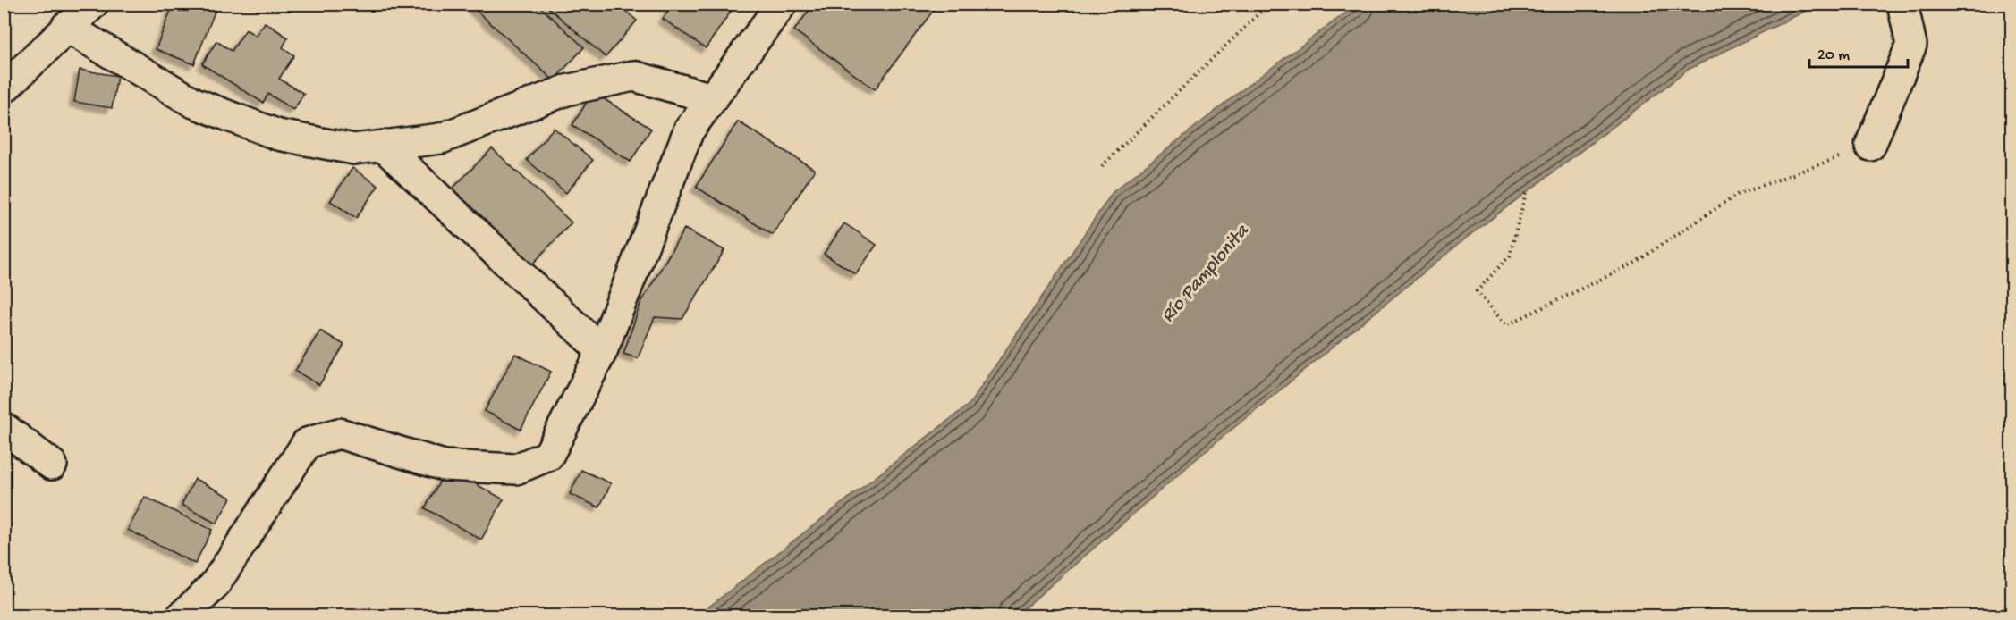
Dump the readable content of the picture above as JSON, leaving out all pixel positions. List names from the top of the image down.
{
  "water": ["Río Pamplonita"],
  "scale_bar": "20 m"
}
